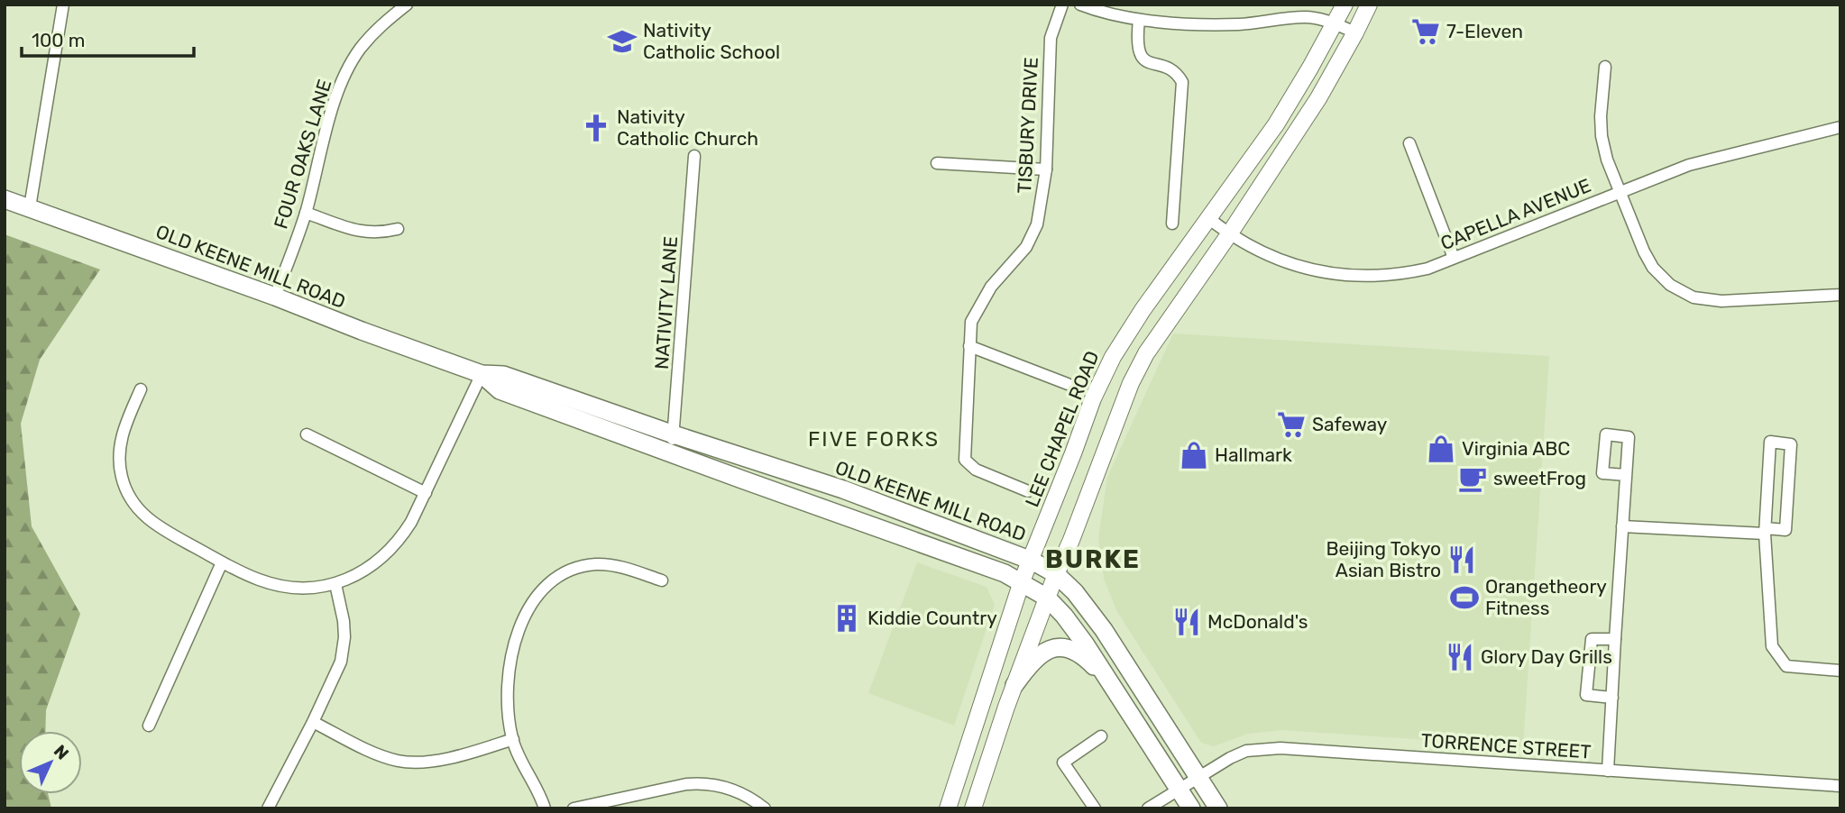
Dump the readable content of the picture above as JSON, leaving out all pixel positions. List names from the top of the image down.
{
  "streets": {
    "main road": ["OLD KEENE MILL ROAD", "LEE CHAPEL ROAD"],
    "street": [
      "TISBURY DRIVE",
      "FOUR OAKS LANE",
      "CAPELLA AVENUE",
      "NATIVITY LANE",
      "TORRENCE STREET"
    ]
  },
  "crossings": [
    ["FOUR OAKS LANE", "OLD KEENE MILL ROAD"],
    ["CAPELLA AVENUE", "LEE CHAPEL ROAD"],
    ["OLD KEENE MILL ROAD", "NATIVITY LANE"],
    ["OLD KEENE MILL ROAD", "LEE CHAPEL ROAD"],
    ["OLD KEENE MILL ROAD", "TORRENCE STREET"]
  ],
  "districts": ["FIVE FORKS", "BURKE"],
  "places": {
    "supermarket": ["7-Eleven", "Safeway"],
    "school or university": ["Nativity Catholic School"],
    "church": ["Nativity Catholic Church"],
    "shop": ["Virginia ABC", "Hallmark"],
    "cafe": ["sweetFrog"],
    "restaurant": ["Beijing Tokyo Asian Bistro", "McDonald's", "Glory Day Grills"],
    "sports": ["Orangetheory Fitness"],
    "building": ["Kiddie Country"]
  },
  "scale_bar": "100 m",
  "north": "top right"
}
